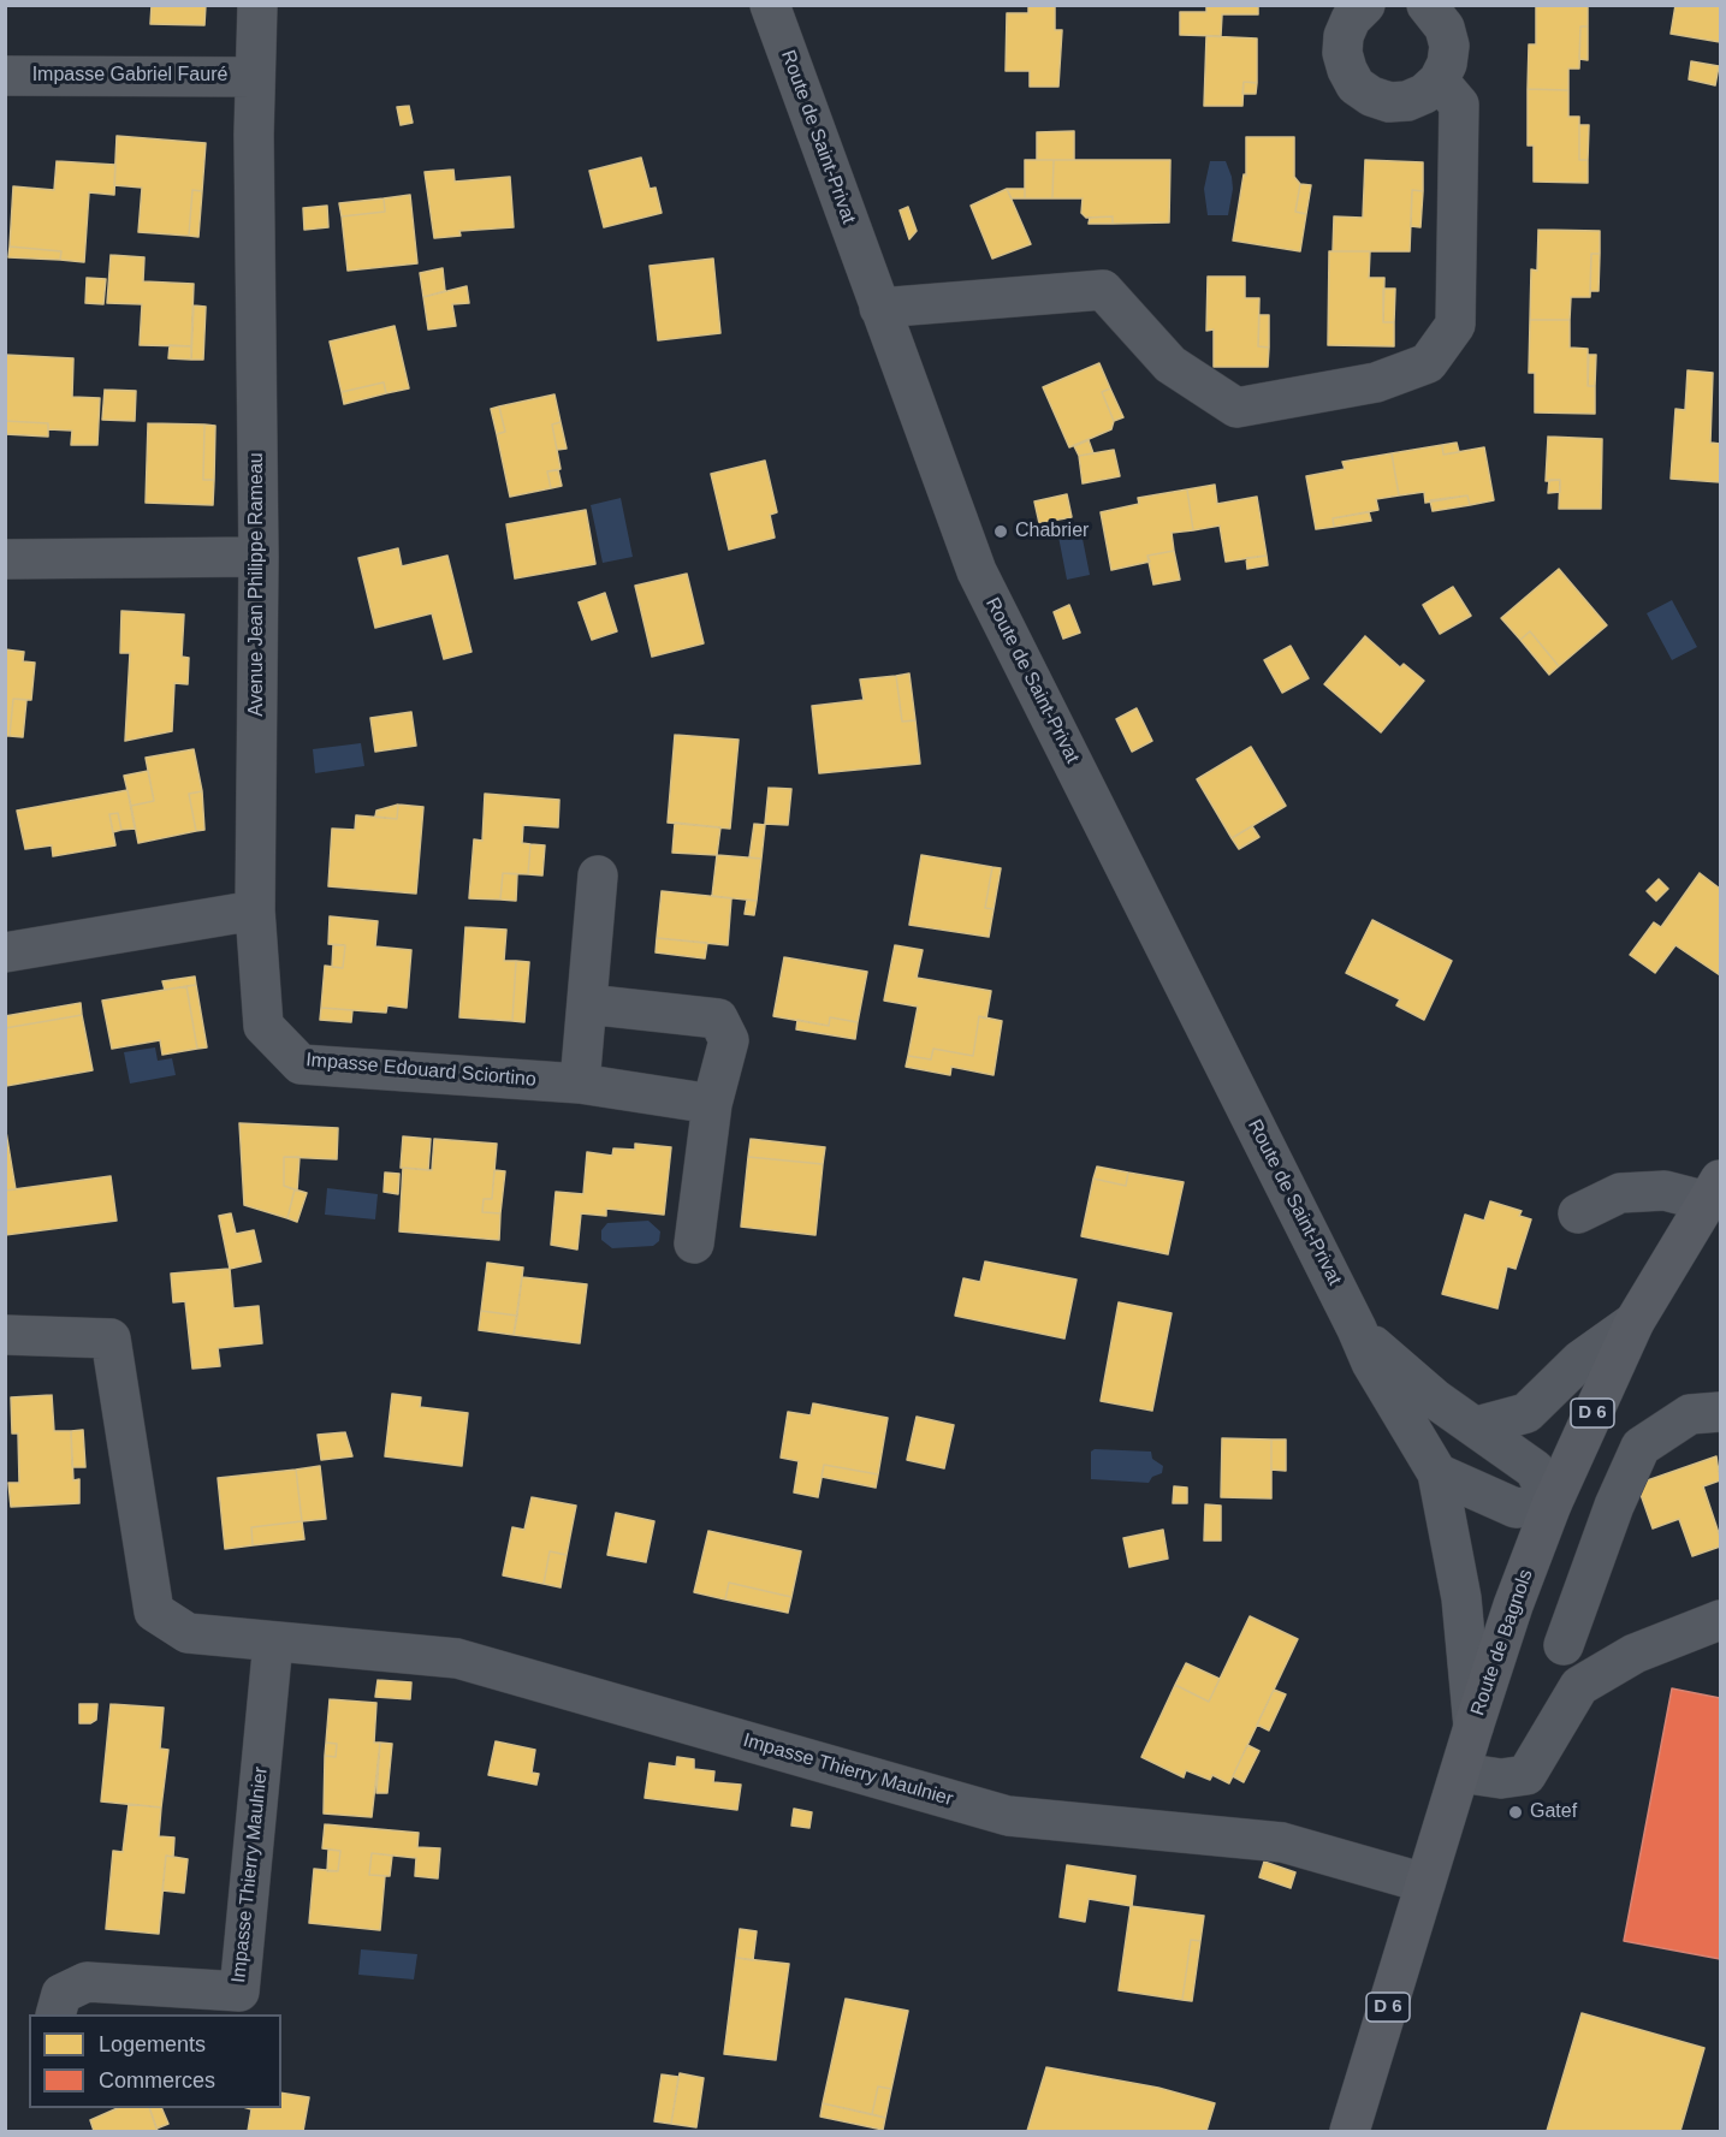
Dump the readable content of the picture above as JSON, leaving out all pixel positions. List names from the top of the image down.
{
  "streets": {
    "main road": ["D 6", "Route de Bagnols"],
    "street": [
      "Impasse Gabriel Fauré",
      "Route de Saint-Privat",
      "Avenue Jean Philippe Rameau",
      "Impasse Edouard Sciortino",
      "Impasse Thierry Maulnier"
    ]
  },
  "crossings": [
    ["Impasse Gabriel Fauré", "Avenue Jean Philippe Rameau"],
    ["Route de Saint-Privat", "Route de Bagnols"],
    ["Avenue Jean Philippe Rameau", "Impasse Edouard Sciortino"],
    ["Route de Bagnols", "Impasse Thierry Maulnier"]
  ],
  "places": ["Chabrier", "Gatef"],
  "legend": ["Logements", "Commerces"]
}
